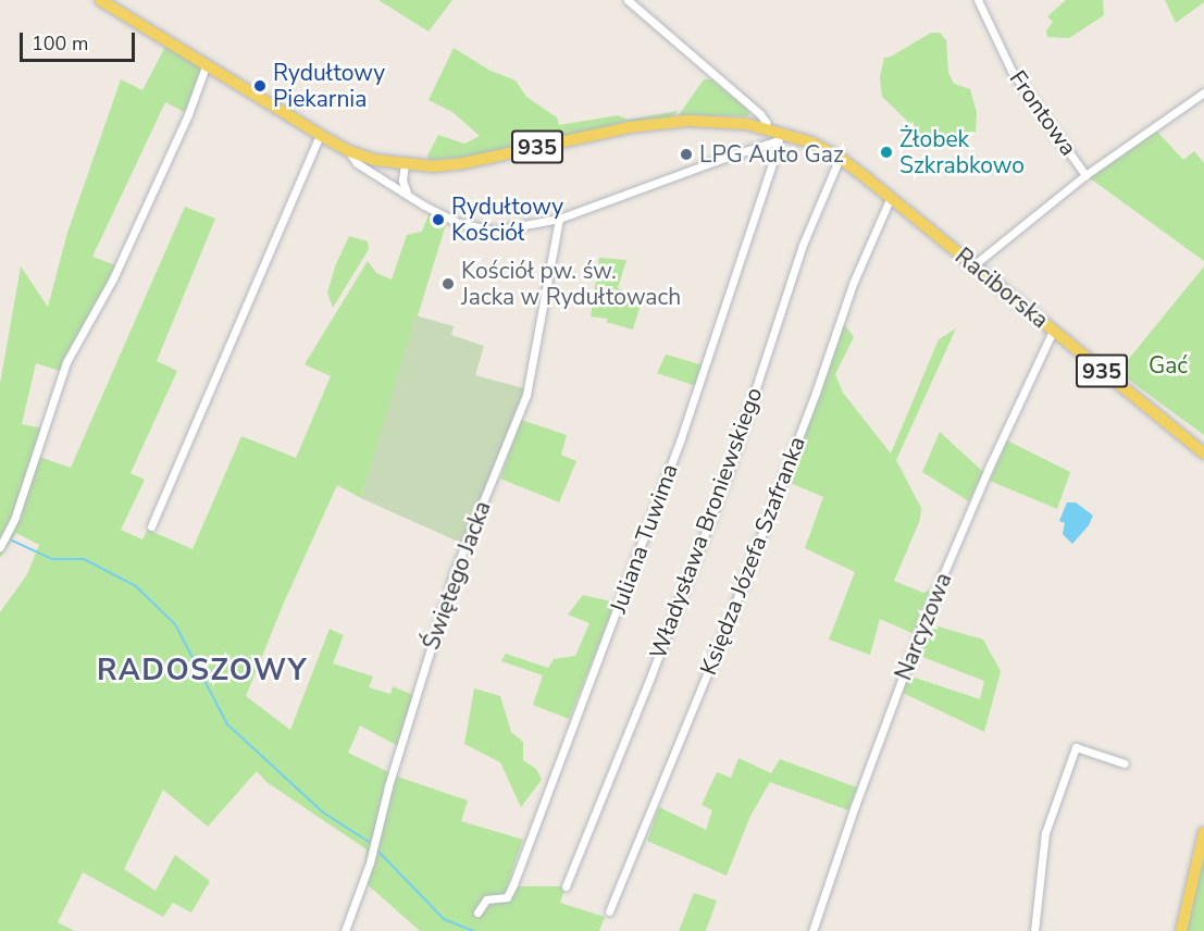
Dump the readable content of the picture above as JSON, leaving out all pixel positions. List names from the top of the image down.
{
  "streets": {
    "main road": ["935", "Raciborska"],
    "street": [
      "Frontowa",
      "Władysława Broniewskiego",
      "Juliana Tuwima",
      "Księdza Józefa Szafranka",
      "Świętego Jacka",
      "Narcyzowa"
    ]
  },
  "crossings": [
    ["Frontowa", "Raciborska"],
    ["Raciborska", "Władysława Broniewskiego"],
    ["Raciborska", "Juliana Tuwima"],
    ["Raciborska", "Księdza Józefa Szafranka"],
    ["Raciborska", "Świętego Jacka"],
    ["Raciborska", "Narcyzowa"]
  ],
  "districts": ["RADOSZOWY"],
  "parks": ["Gać"],
  "places": [
    "Rydułtowy Piekarnia",
    "Żłobek Szkrabkowo",
    "LPG Auto Gaz",
    "Rydułtowy Kościół",
    "Kościół pw. św. Jacka w Rydułtowach"
  ],
  "scale_bar": "100 m"
}
